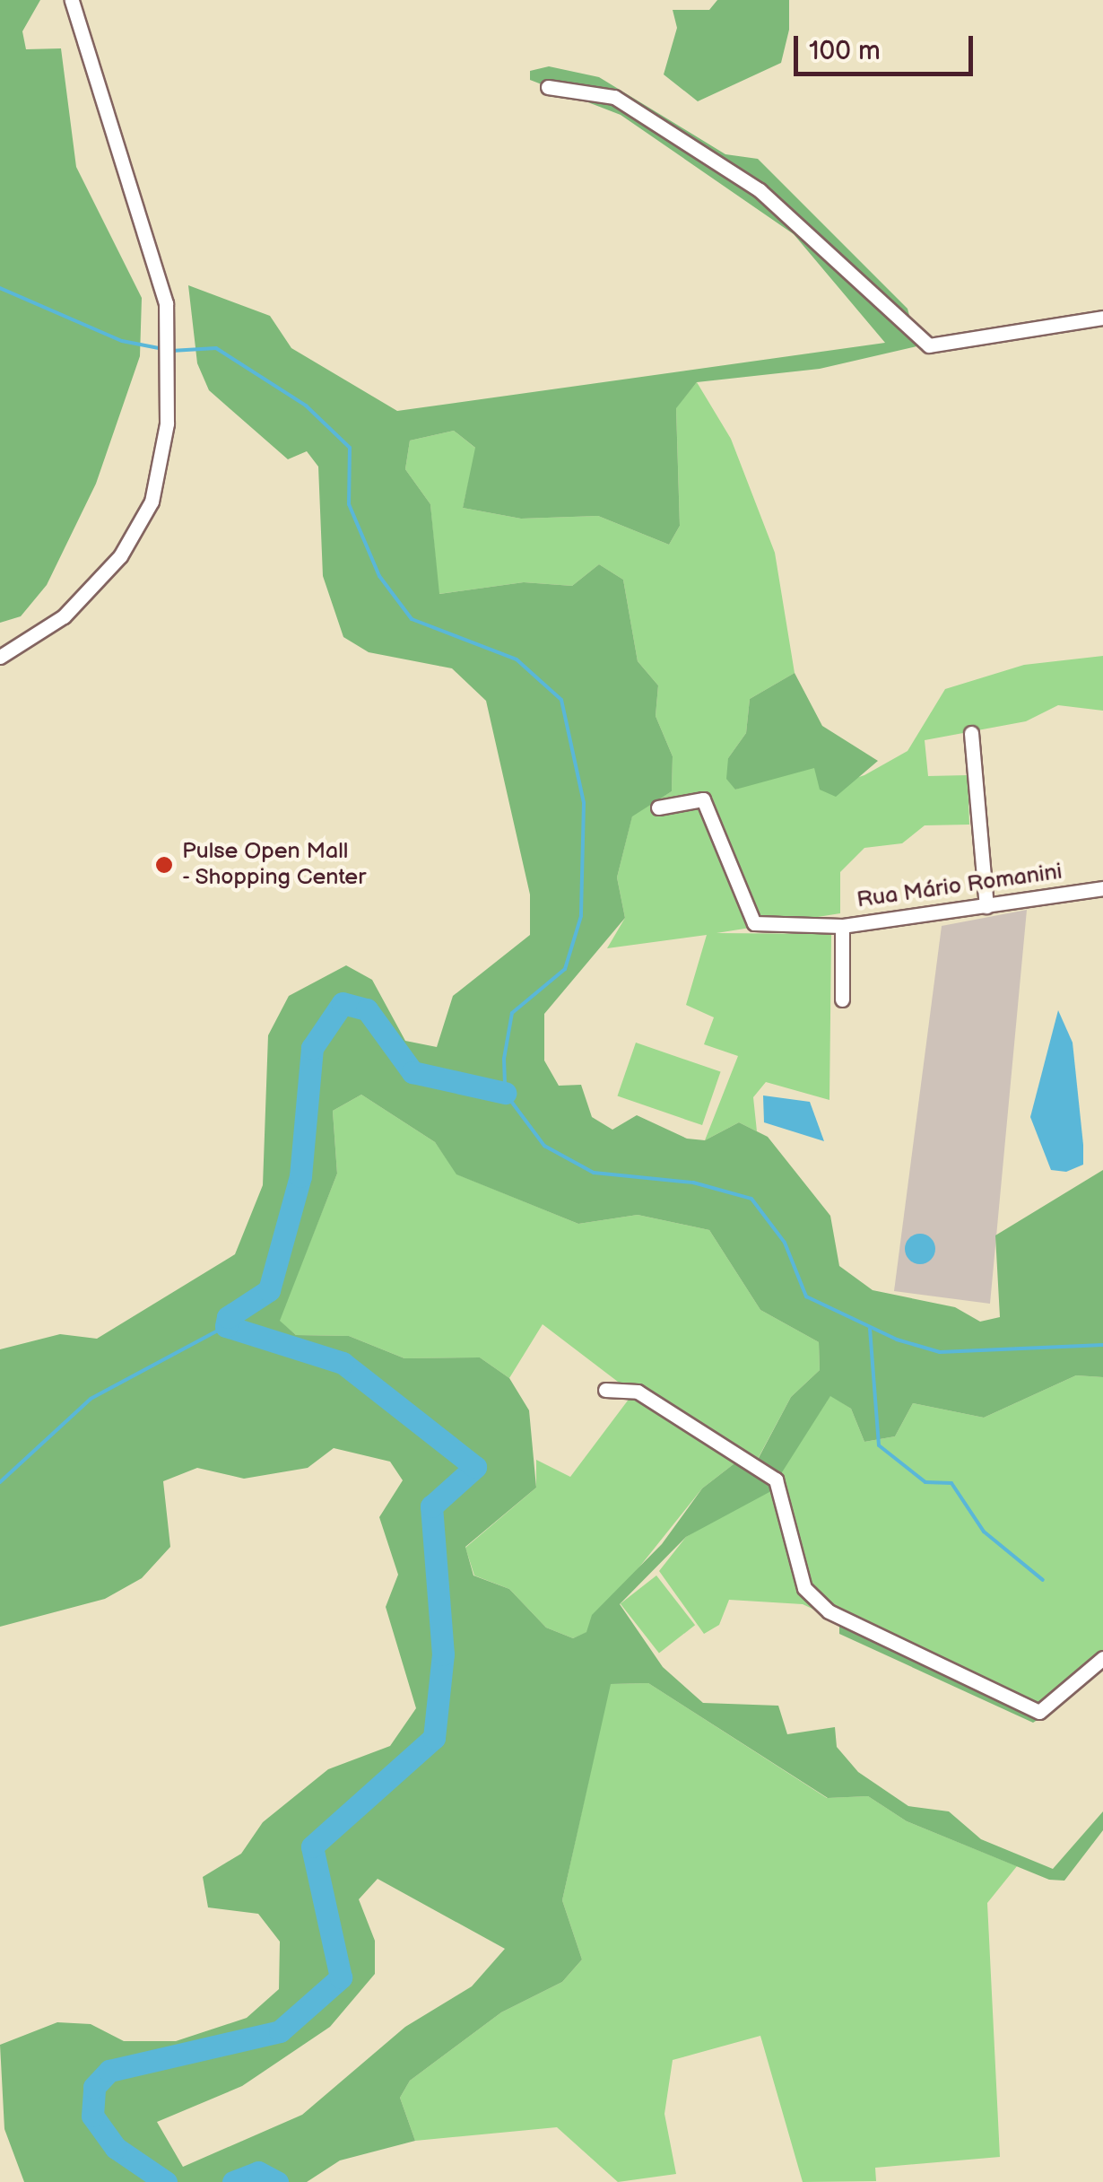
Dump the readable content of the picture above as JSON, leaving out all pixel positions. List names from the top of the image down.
{
  "streets": {
    "street": ["Rua Mário Romanini"]
  },
  "places": ["Pulse Open Mall - Shopping Center"],
  "scale_bar": "100 m"
}
